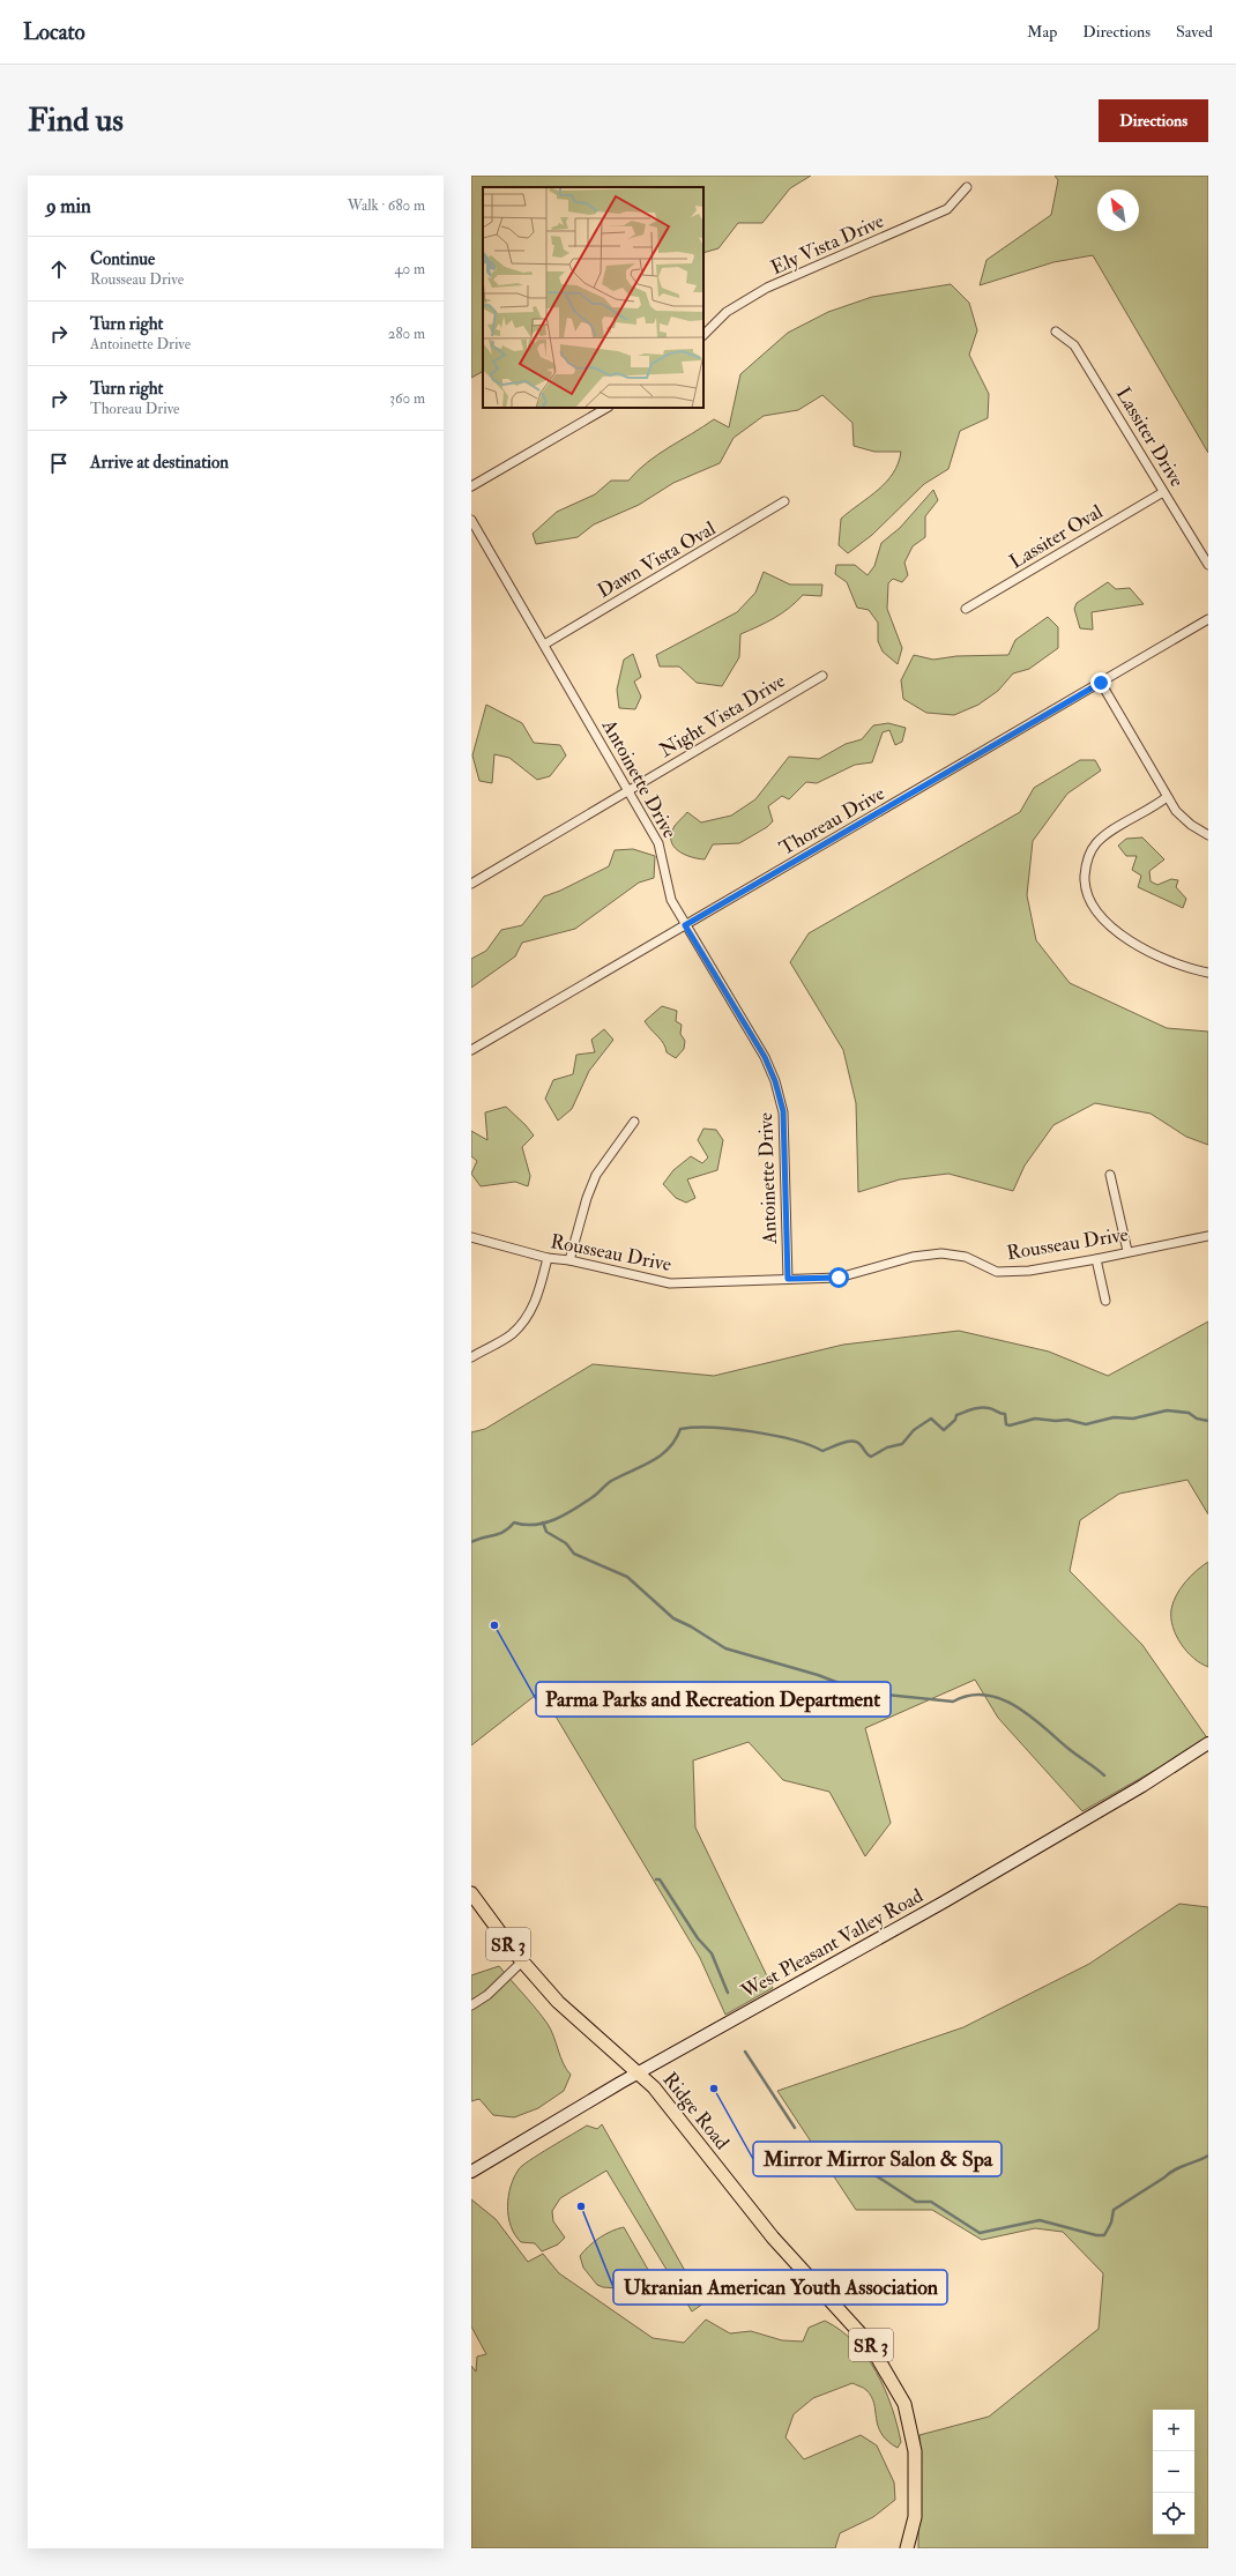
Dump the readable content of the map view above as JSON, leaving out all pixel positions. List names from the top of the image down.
{
  "streets": {
    "main road": ["West Pleasant Valley Road", "SR 3", "Ridge Road"],
    "street": [
      "Ely Vista Drive",
      "Lassiter Drive",
      "Lassiter Oval",
      "Dawn Vista Oval",
      "Night Vista Drive",
      "Antoinette Drive",
      "Thoreau Drive",
      "Rousseau Drive"
    ]
  },
  "crossings": [
    ["Lassiter Drive", "Lassiter Oval"],
    ["Dawn Vista Oval", "Antoinette Drive"],
    ["Night Vista Drive", "Antoinette Drive"],
    ["Antoinette Drive", "Thoreau Drive"],
    ["Antoinette Drive", "Rousseau Drive"],
    ["West Pleasant Valley Road", "Ridge Road"]
  ],
  "places": ["Parma Parks and Recreation Department", "Mirror Mirror Salon & Spa", "Ukranian American Youth Association"],
  "north": "top left",
  "page": {
    "header": "Locato",
    "nav": ["Map", "Directions", "Saved"],
    "buttons": "Directions",
    "title": "Find us",
    "heading": ["9 min", "Walk · 680 m"],
    "list": [
      ["Continue", "Rousseau Drive", "40 m"],
      ["Turn right", "Antoinette Drive", "280 m"],
      ["Turn right", "Thoreau Drive", "360 m"],
      "Arrive at destination"
    ],
    "map_buttons": ["+", "−"]
  }
}
